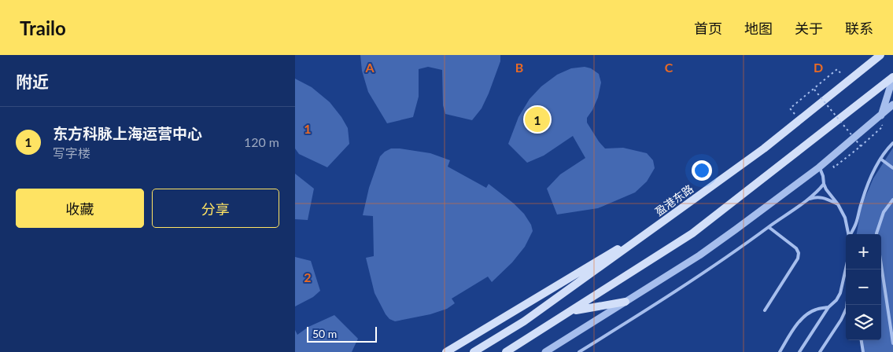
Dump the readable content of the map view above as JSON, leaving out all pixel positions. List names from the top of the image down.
{
  "streets": {
    "main road": ["盈港东路"]
  },
  "scale_bar": "50 m",
  "page": {
    "header": "Trailo",
    "nav": [
      "首页",
      "地图",
      "关于",
      "联系"
    ],
    "heading": "附近",
    "pins": "1",
    "list": [
      {
        "mark": "1",
        "name": "东方科脉上海运营中心",
        "note": "写字楼",
        "value": "120 m"
      }
    ],
    "buttons": ["收藏", "分享"],
    "map_buttons": ["+", "−"],
    "scale": "50 m"
  },
  "grid": {
    "columns": [
      "A",
      "B",
      "C",
      "D"
    ],
    "rows": ["1", "2"]
  }
}
